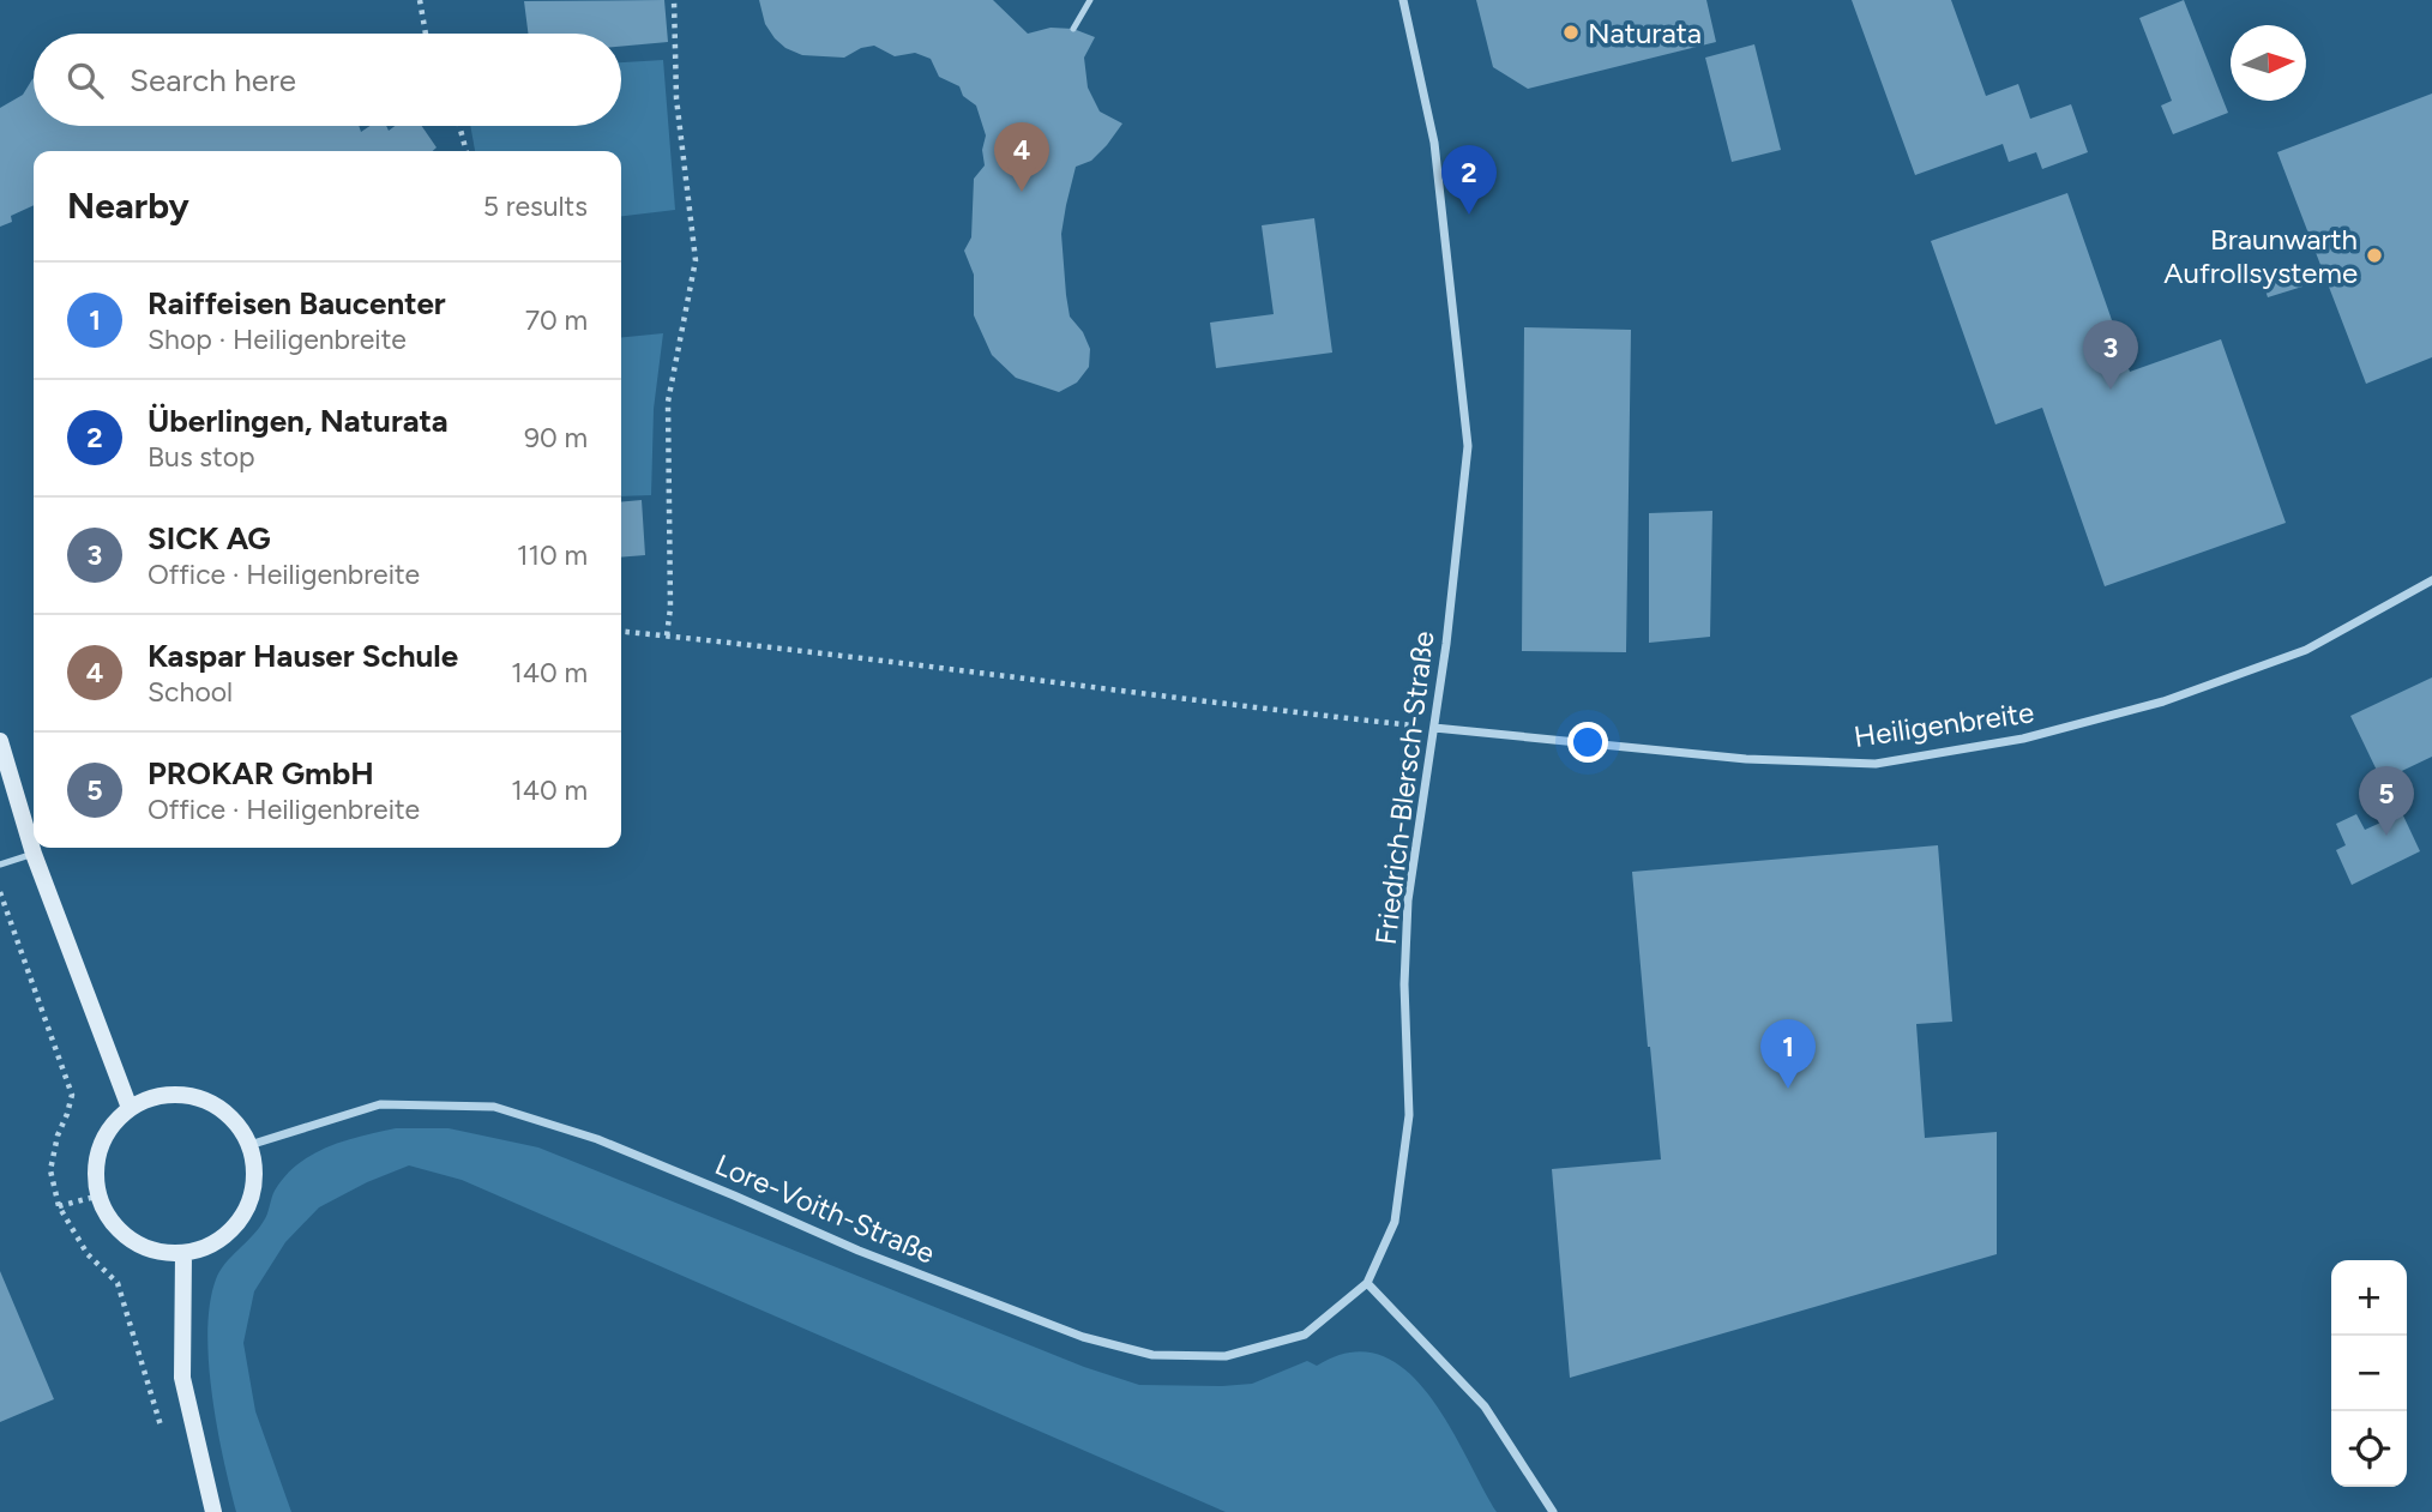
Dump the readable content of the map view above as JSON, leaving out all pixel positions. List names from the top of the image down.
{
  "streets": {
    "street": ["Heiligenbreite", "Friedrich-Blersch-Straße", "Lore-Voith-Straße"]
  },
  "crossings": [
    ["Heiligenbreite", "Friedrich-Blersch-Straße"],
    ["Friedrich-Blersch-Straße", "Lore-Voith-Straße"]
  ],
  "places": ["Naturata", "Braunwarth Aufrollsysteme"],
  "north": "right",
  "page": {
    "search": "Search here",
    "pins": [
      "4",
      "2",
      "3",
      "5",
      "1"
    ],
    "heading": ["Nearby", "5 results"],
    "list": [
      {
        "mark": "1",
        "name": "Raiffeisen Baucenter",
        "note": "Shop · Heiligenbreite",
        "value": "70 m"
      },
      {
        "mark": "2",
        "name": "Überlingen, Naturata",
        "note": "Bus stop",
        "value": "90 m"
      },
      {
        "mark": "3",
        "name": "SICK AG",
        "note": "Office · Heiligenbreite",
        "value": "110 m"
      },
      {
        "mark": "4",
        "name": "Kaspar Hauser Schule",
        "note": "School",
        "value": "140 m"
      },
      {
        "mark": "5",
        "name": "PROKAR GmbH",
        "note": "Office · Heiligenbreite",
        "value": "140 m"
      }
    ],
    "map_buttons": ["+", "−"]
  }
}
